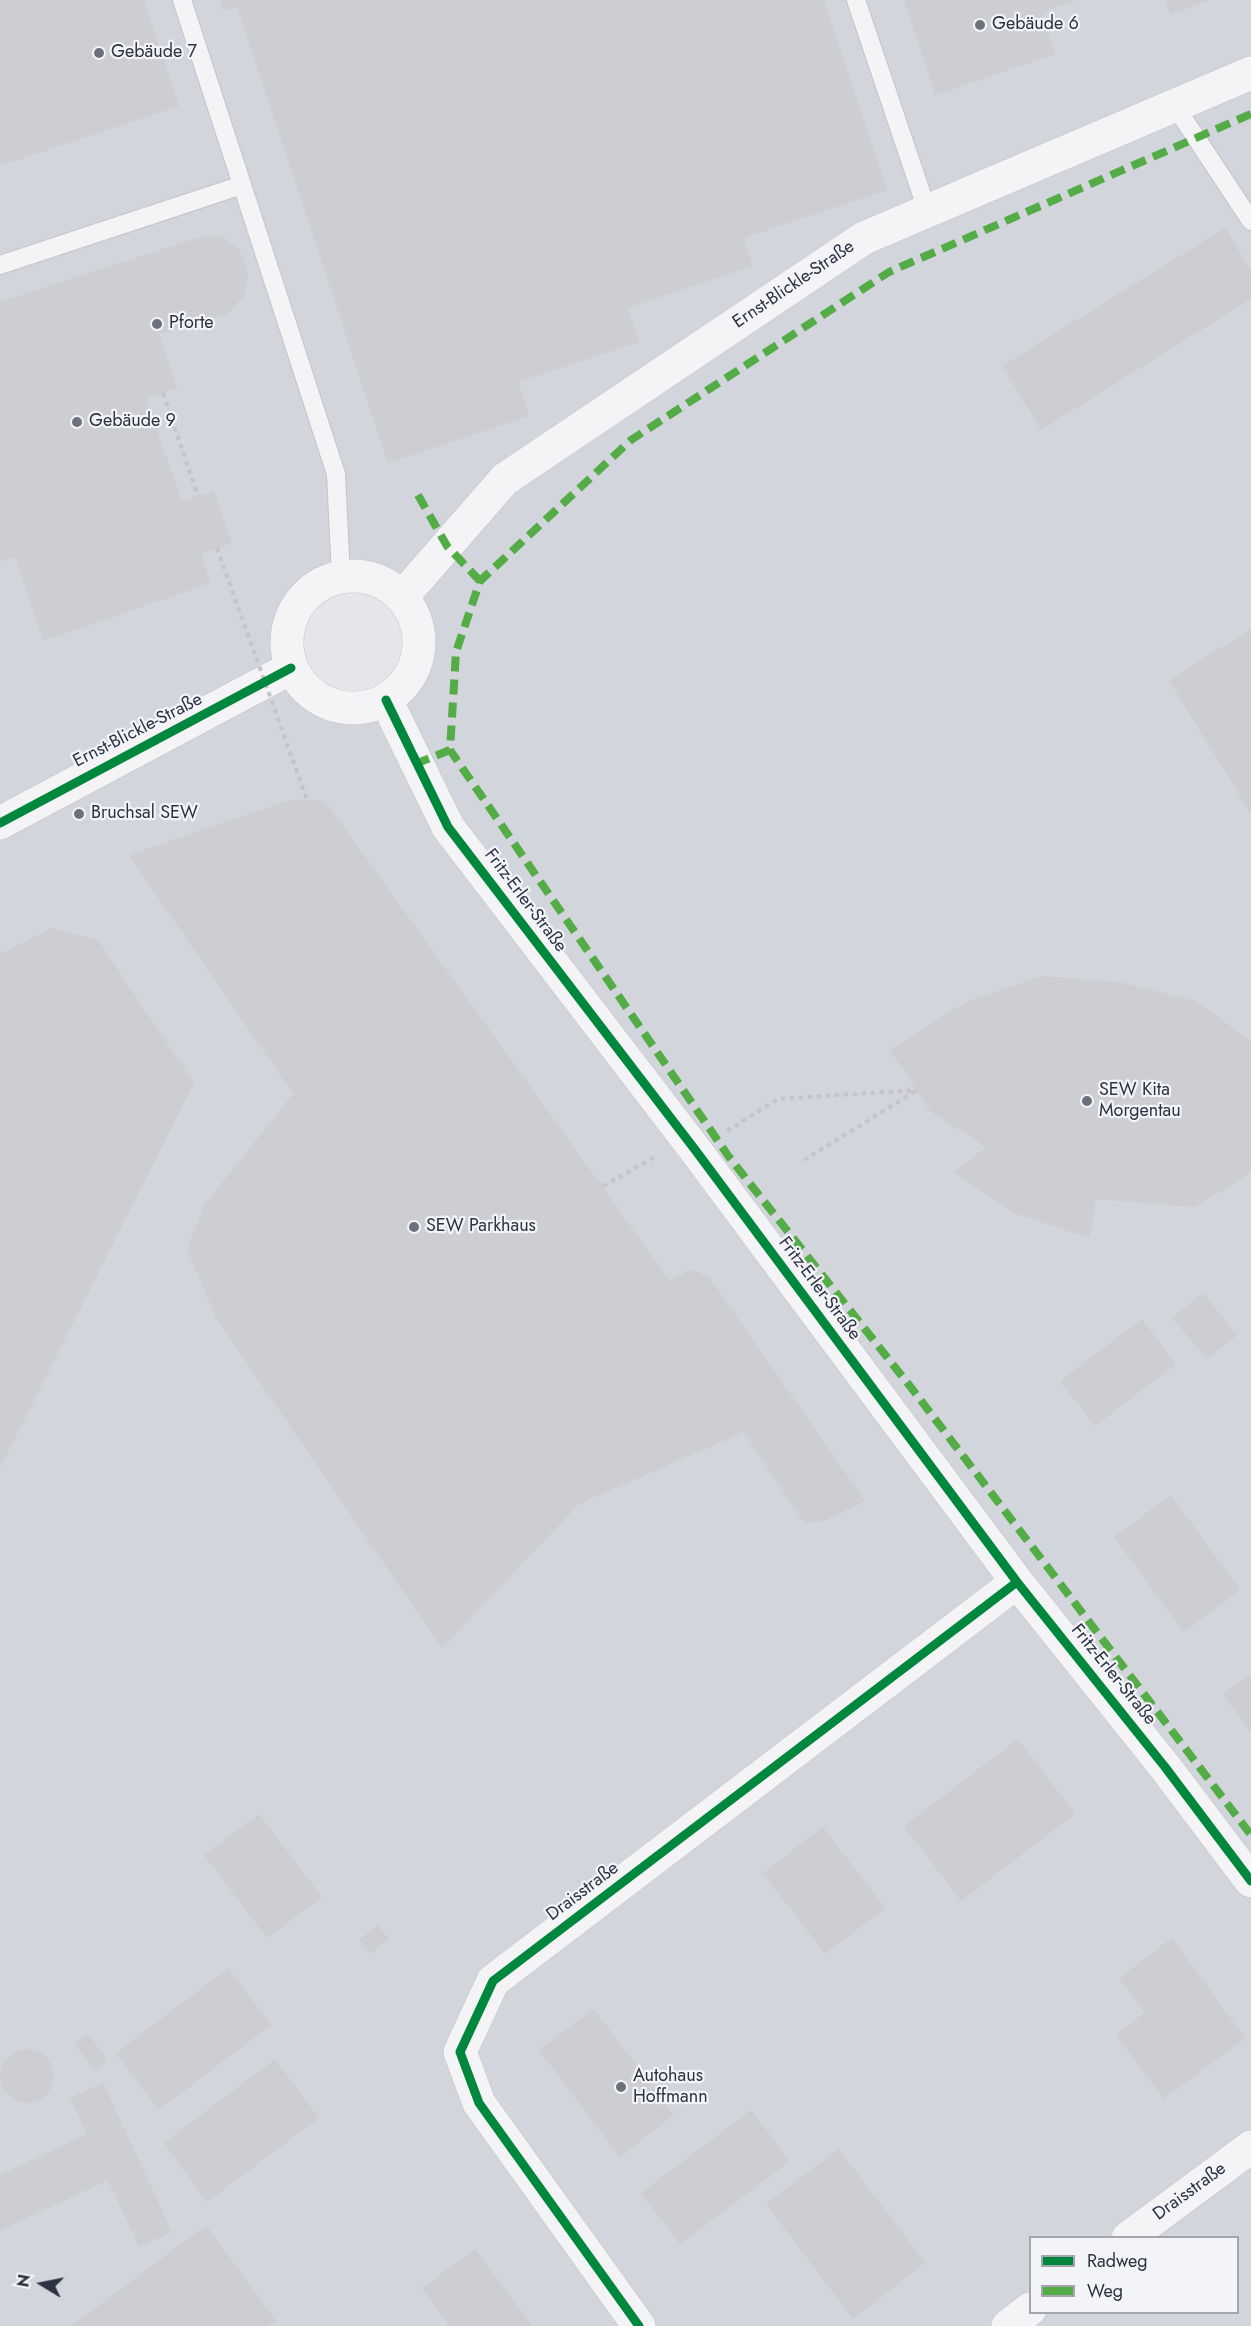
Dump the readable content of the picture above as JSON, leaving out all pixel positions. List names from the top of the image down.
{
  "streets": {
    "street": ["Ernst-Blickle-Straße", "Fritz-Erler-Straße", "Draisstraße"]
  },
  "crossings": [
    ["Ernst-Blickle-Straße", "Fritz-Erler-Straße"],
    ["Fritz-Erler-Straße", "Draisstraße"]
  ],
  "places": [
    "Gebäude 6",
    "Gebäude 7",
    "Pforte",
    "Gebäude 9",
    "Bruchsal SEW",
    "SEW Kita Morgentau",
    "SEW Parkhaus",
    "Autohaus Hoffmann"
  ],
  "legend": ["Radweg", "Weg"],
  "north": "left"
}
